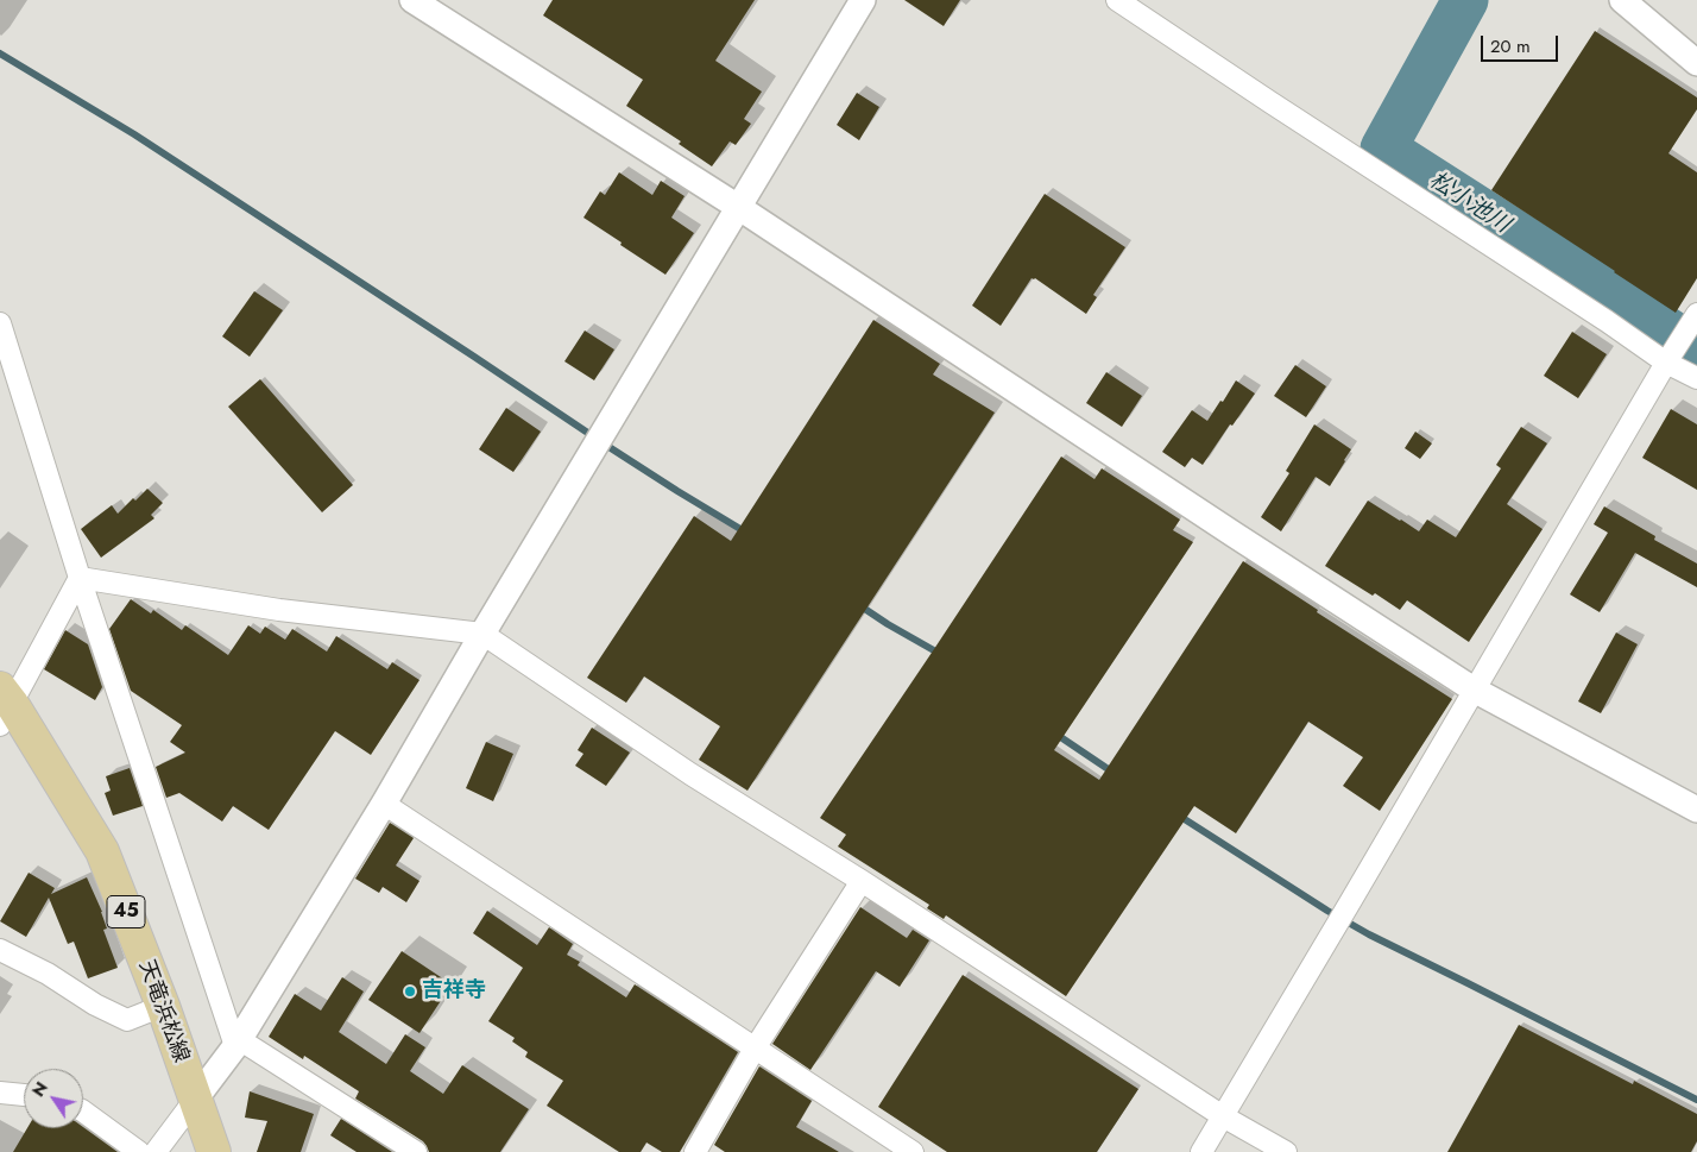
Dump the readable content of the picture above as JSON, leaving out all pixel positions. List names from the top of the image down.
{
  "streets": {
    "main road": ["45", "天竜浜松線"]
  },
  "water": ["松小池川"],
  "places": ["吉祥寺"],
  "scale_bar": "20 m",
  "north": "top left"
}
